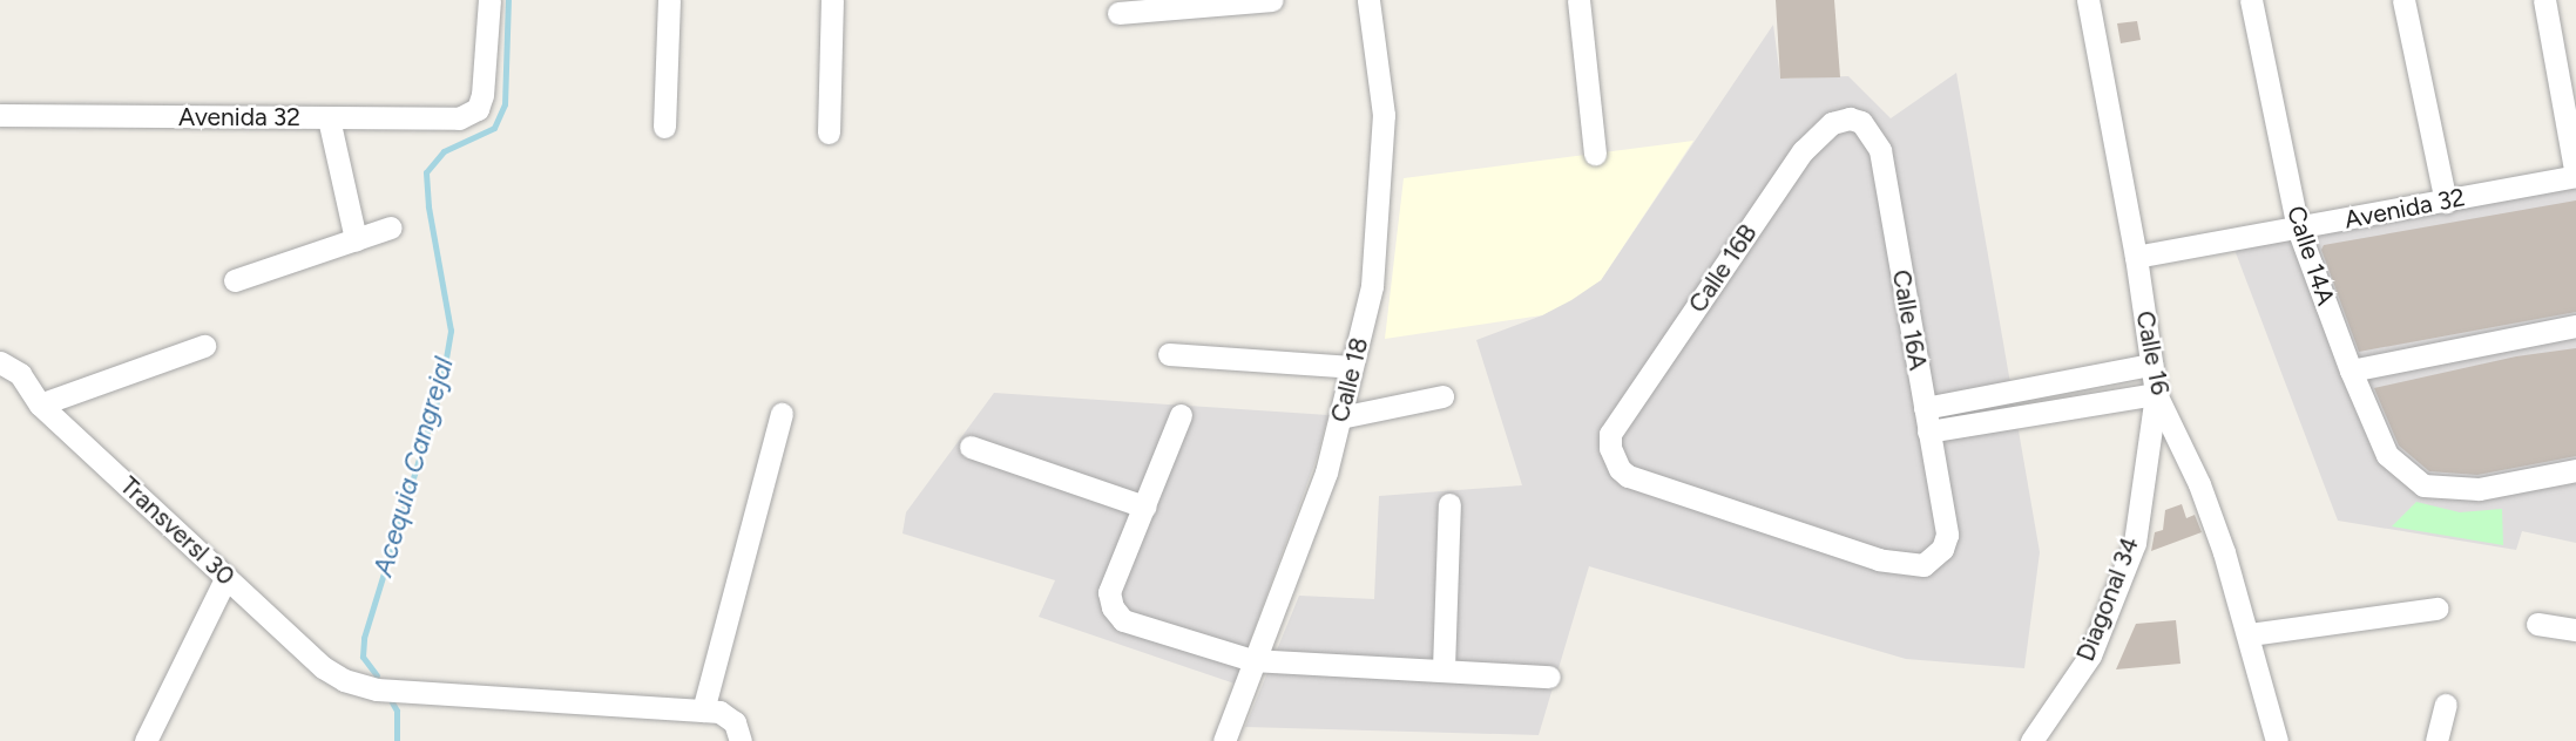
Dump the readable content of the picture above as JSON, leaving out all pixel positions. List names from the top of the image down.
{
  "streets": {
    "street": [
      "Avenida 32",
      "Calle 14A",
      "Calle 16B",
      "Calle 16A",
      "Calle 16",
      "Calle 18",
      "Transversl 30",
      "Diagonal 34"
    ]
  },
  "crossings": [
    ["Avenida 32", "Calle 14A"],
    ["Avenida 32", "Calle 16"],
    ["Calle 16B", "Calle 16A"],
    ["Calle 16", "Diagonal 34"]
  ],
  "water": ["Acequia Cangrejal"]
}
